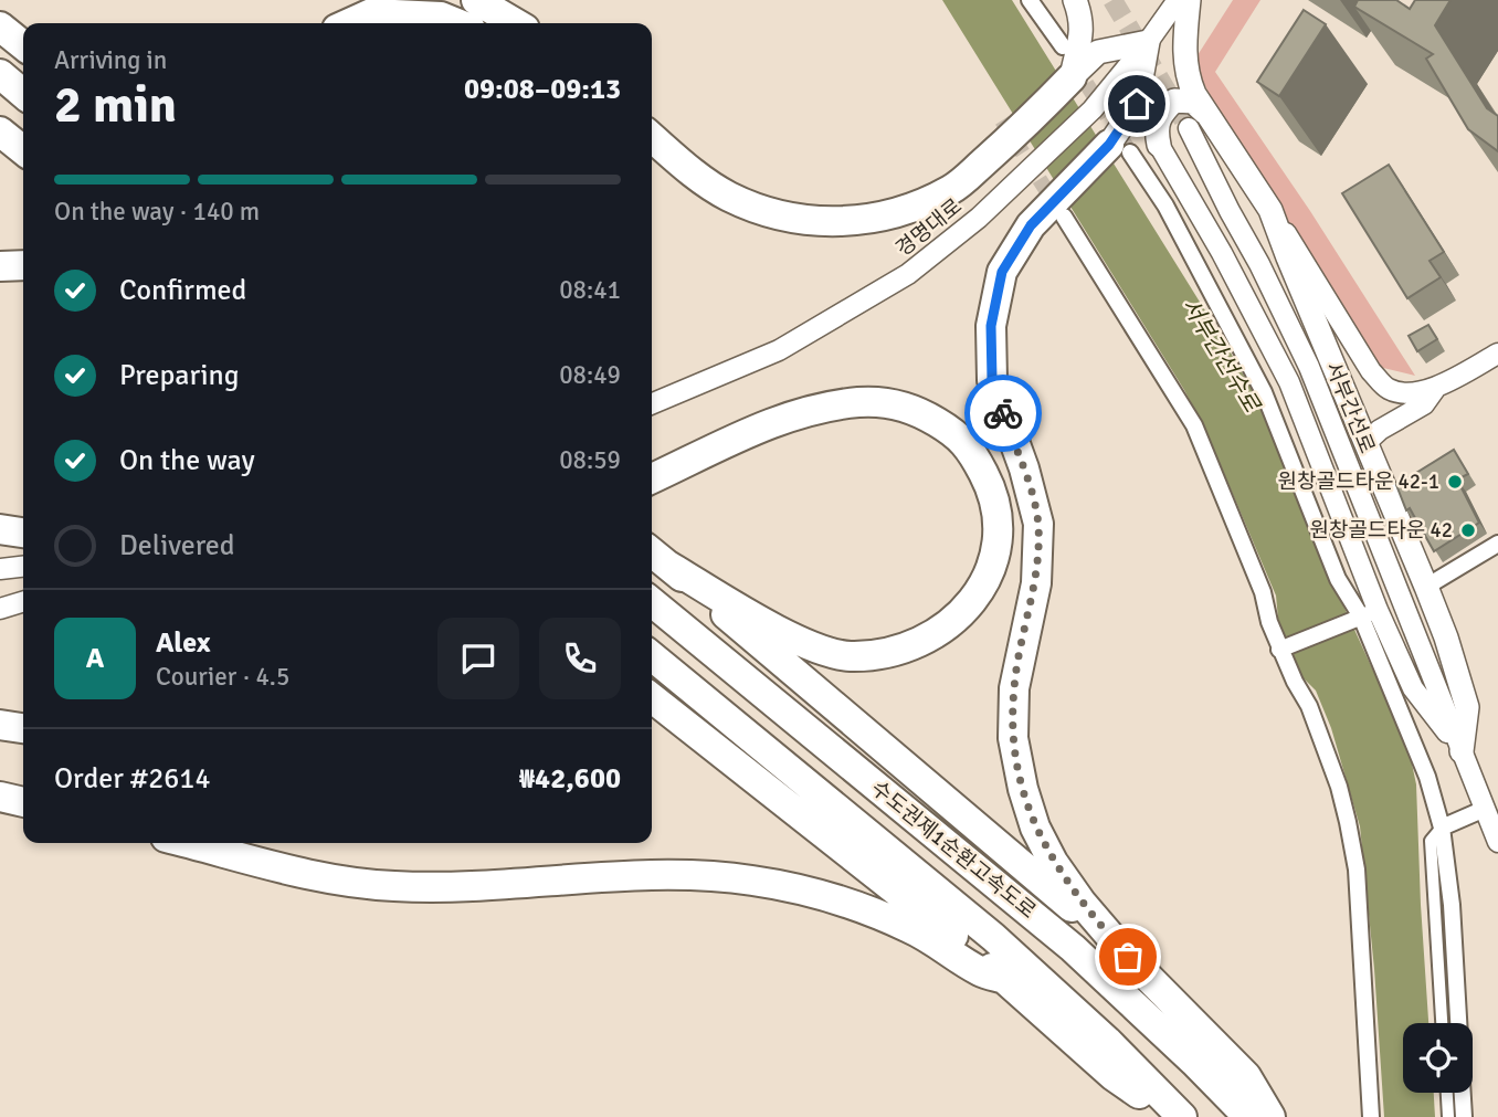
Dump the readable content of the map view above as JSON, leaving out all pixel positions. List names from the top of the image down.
{
  "streets": {
    "highway": ["수도권제1순환고속도로"],
    "street": ["경명대로", "서부간선로"]
  },
  "water": ["서부간선수로"],
  "places": ["원창골드타운 42-1", "원창골드타운 42"],
  "page": {
    "heading": ["2 min", "Arriving in", "09:08–09:13"],
    "panel": [
      "Alex",
      "Courier · 4.5",
      "Order #2614",
      "₩42,600"
    ],
    "bar": "On the way · 140 m",
    "list": [
      ["Confirmed", "08:41"],
      ["Preparing", "08:49"],
      ["On the way", "08:59"],
      "Delivered"
    ],
    "round": "A"
  }
}
